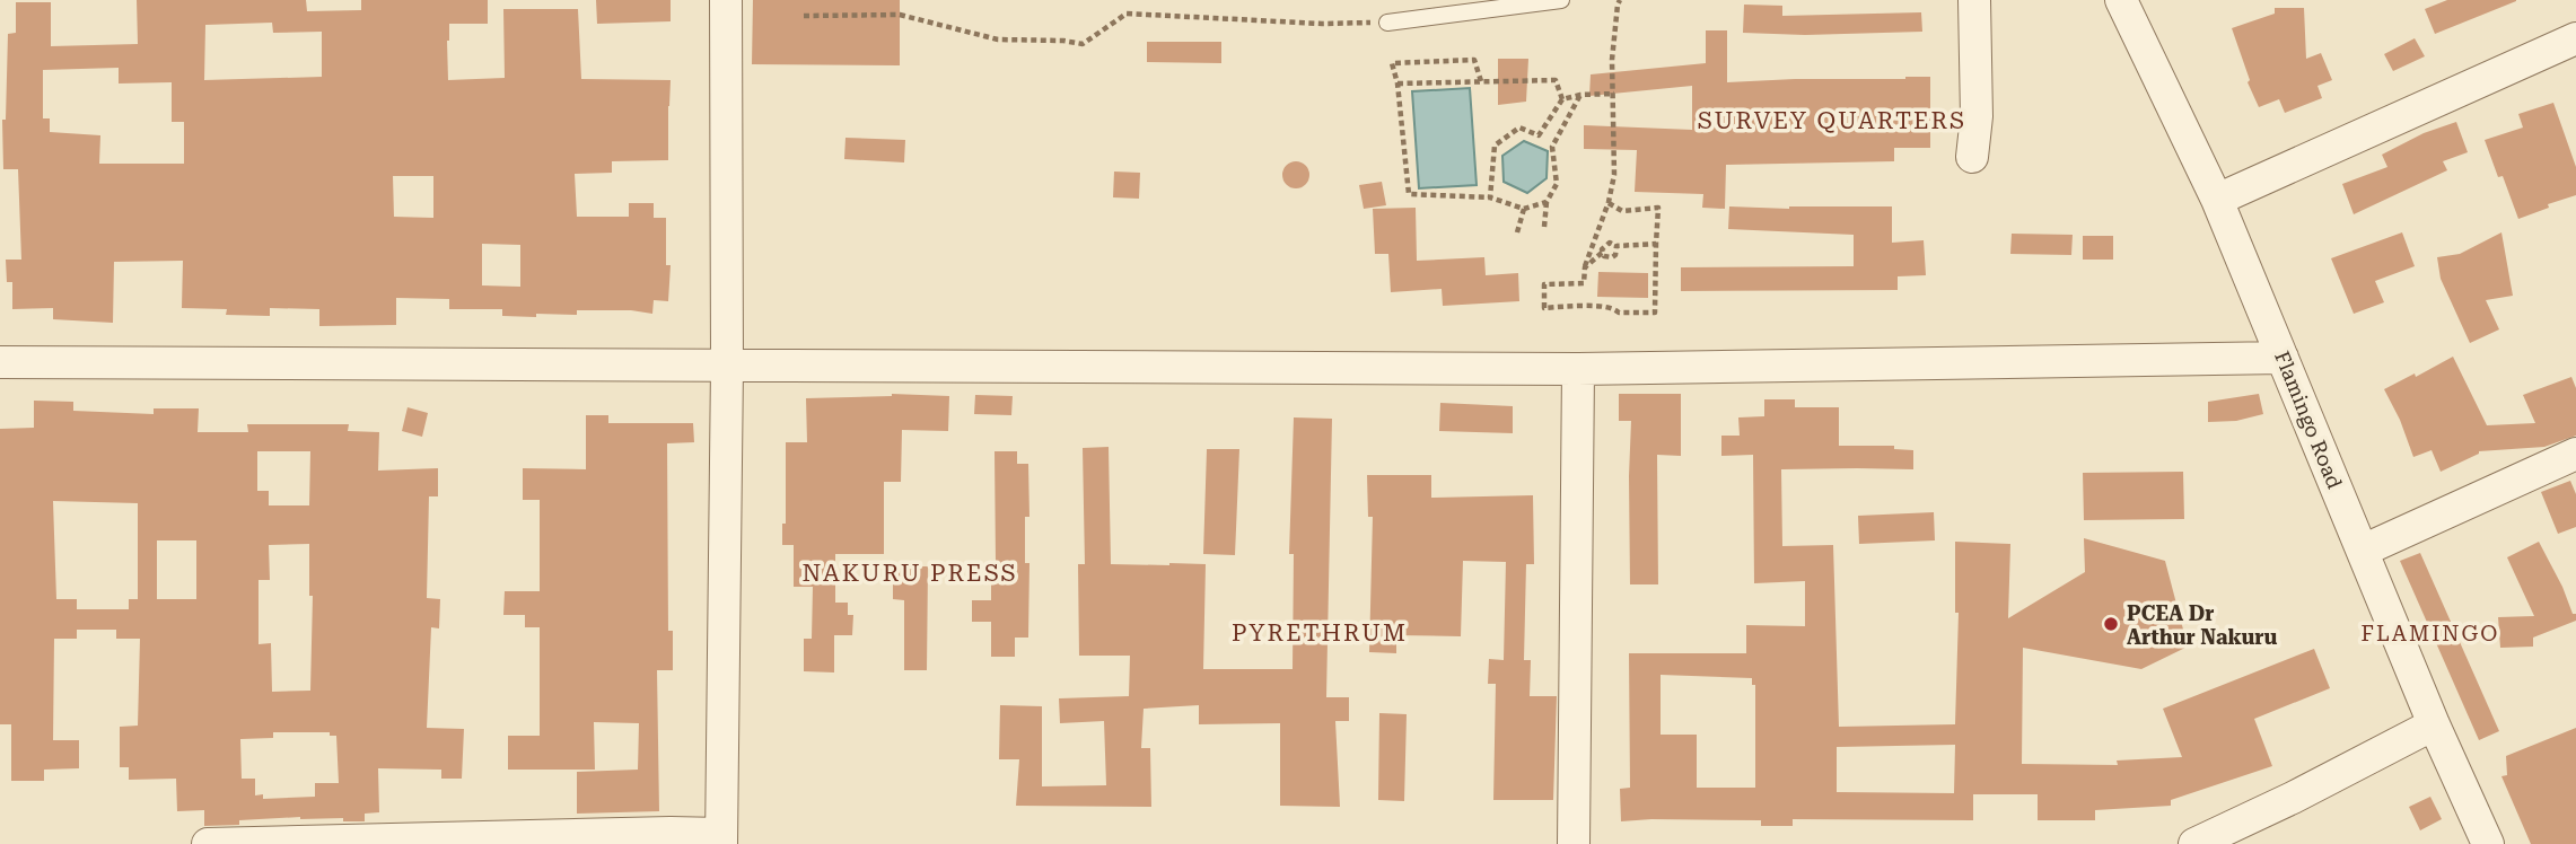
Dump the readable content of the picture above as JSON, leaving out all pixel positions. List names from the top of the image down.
{
  "streets": {
    "street": ["Flamingo Road"]
  },
  "districts": [
    "SURVEY QUARTERS",
    "NAKURU PRESS",
    "PYRETHRUM",
    "FLAMINGO"
  ],
  "places": ["PCEA Dr Arthur Nakuru"]
}
